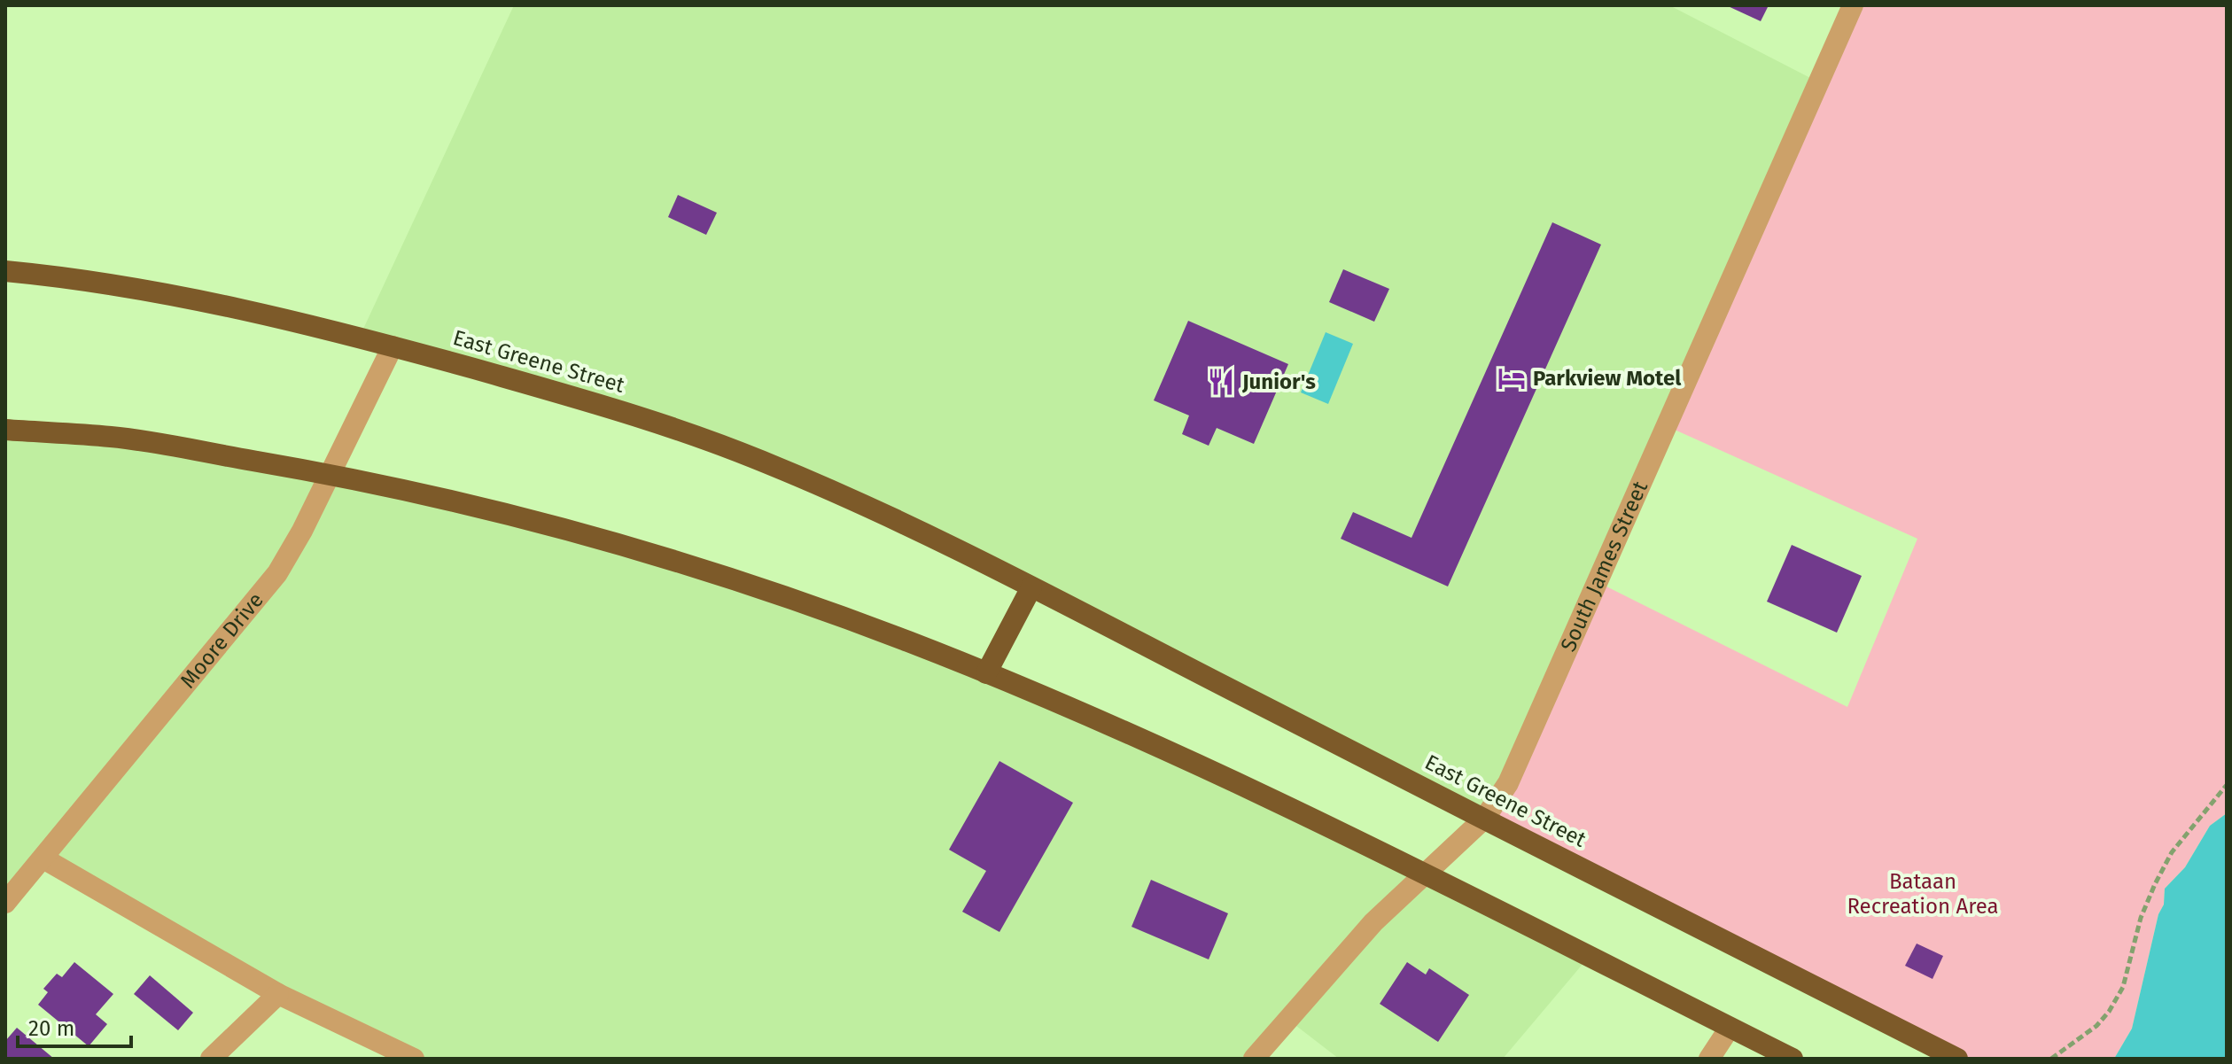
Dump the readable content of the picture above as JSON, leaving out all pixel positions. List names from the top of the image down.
{
  "streets": {
    "highway": ["East Greene Street"],
    "street": ["South James Street", "Moore Drive"]
  },
  "crossings": [
    ["East Greene Street", "South James Street"],
    ["East Greene Street", "Moore Drive"]
  ],
  "parks": ["Bataan Recreation Area"],
  "places": {
    "hotel": ["Parkview Motel"],
    "restaurant": ["Junior's"]
  },
  "scale_bar": "20 m"
}
